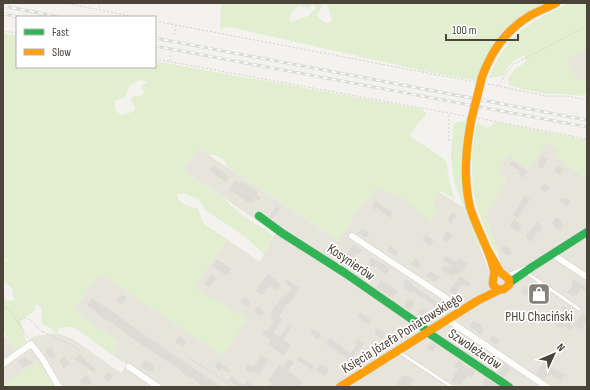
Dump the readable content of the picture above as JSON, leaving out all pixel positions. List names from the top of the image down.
{
  "streets": {
    "street": ["Kosynierów", "Księcia Józefa Poniatowskiego", "Szwoleżerów"]
  },
  "crossings": [
    ["Kosynierów", "Księcia Józefa Poniatowskiego"],
    ["Kosynierów", "Szwoleżerów"],
    ["Księcia Józefa Poniatowskiego", "Szwoleżerów"]
  ],
  "places": {
    "shop": ["PHU Chaciński"]
  },
  "legend": ["Fast", "Slow"],
  "scale_bar": "100 m",
  "north": "top right"
}
